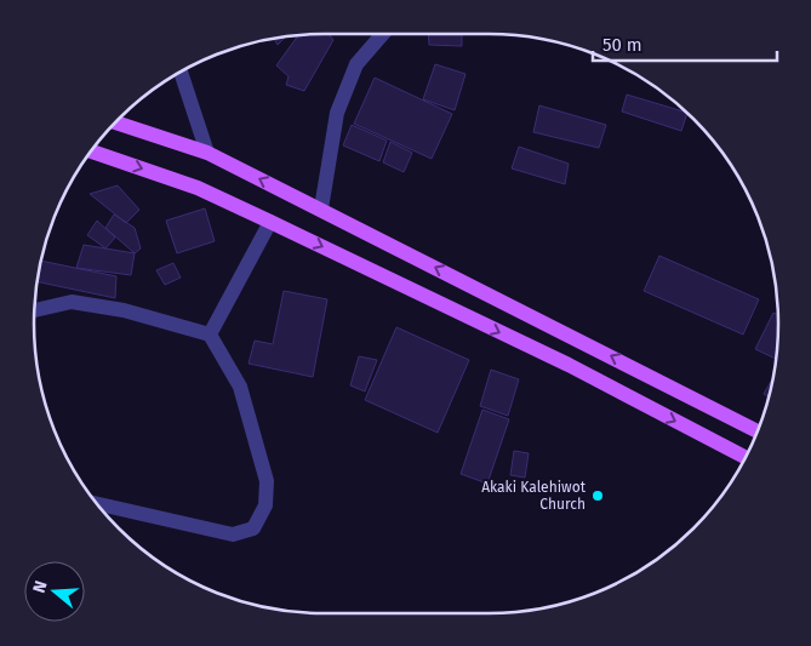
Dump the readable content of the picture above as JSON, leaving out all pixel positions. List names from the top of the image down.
{
  "places": ["Akaki Kalehiwot Church"],
  "scale_bar": "50 m",
  "north": "left"
}
